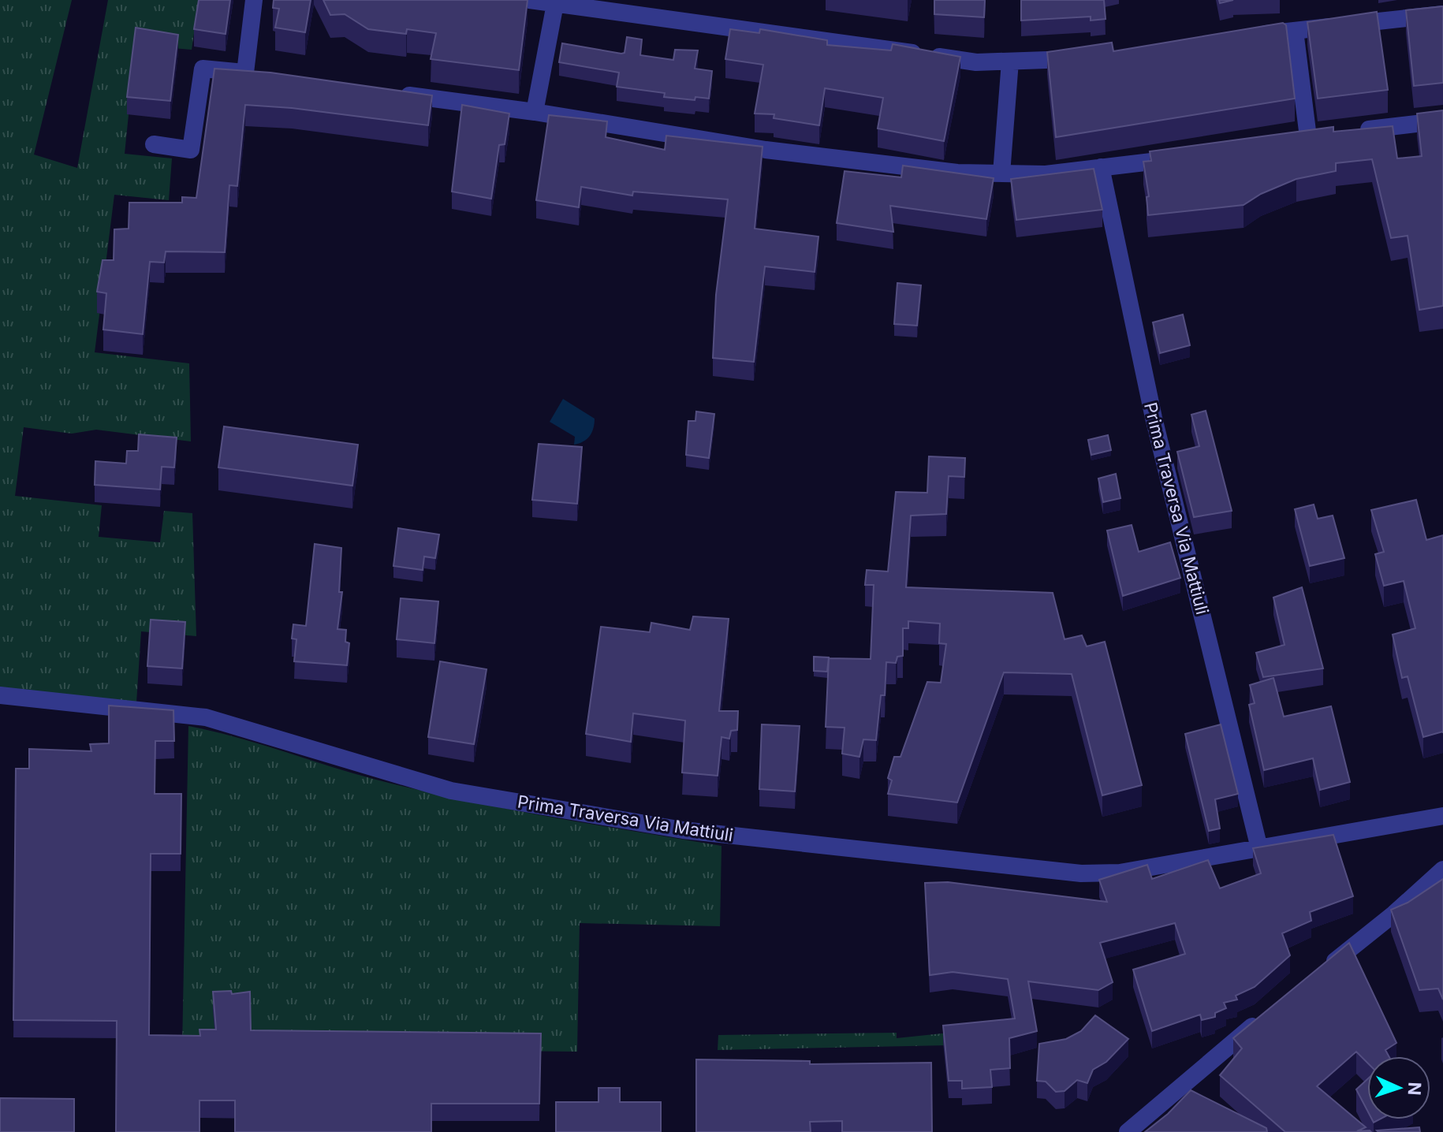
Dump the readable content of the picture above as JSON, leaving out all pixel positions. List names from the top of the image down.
{
  "streets": {
    "street": ["Prima Traversa Via Mattiuli"]
  },
  "north": "right"
}
